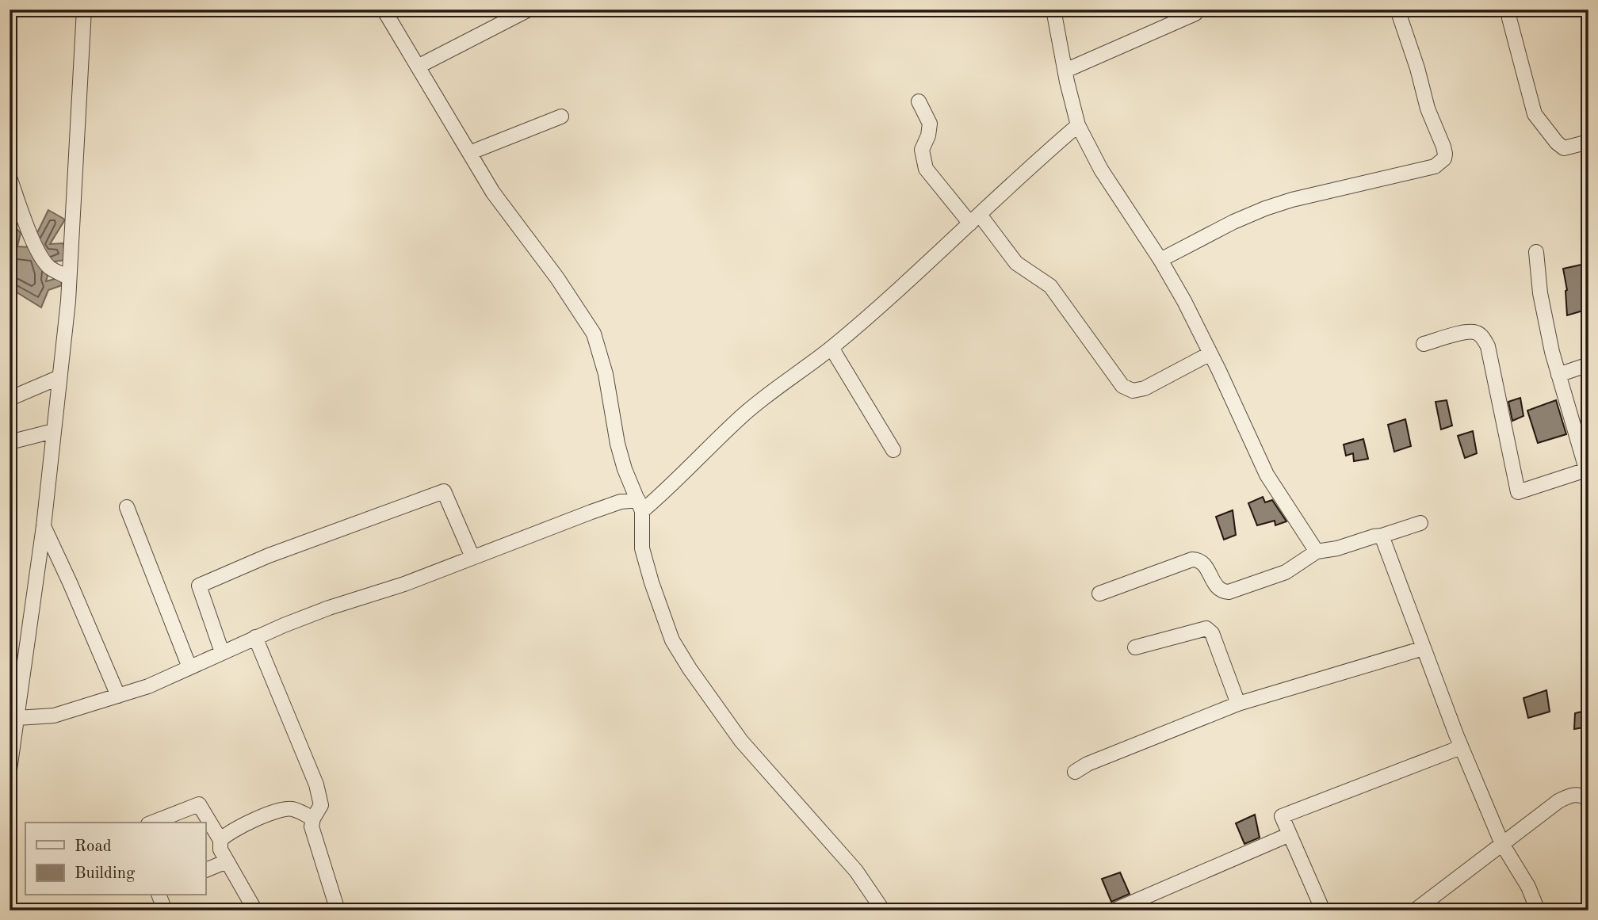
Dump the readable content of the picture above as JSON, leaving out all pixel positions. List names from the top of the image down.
{
  "legend": ["Road", "Building"]
}
